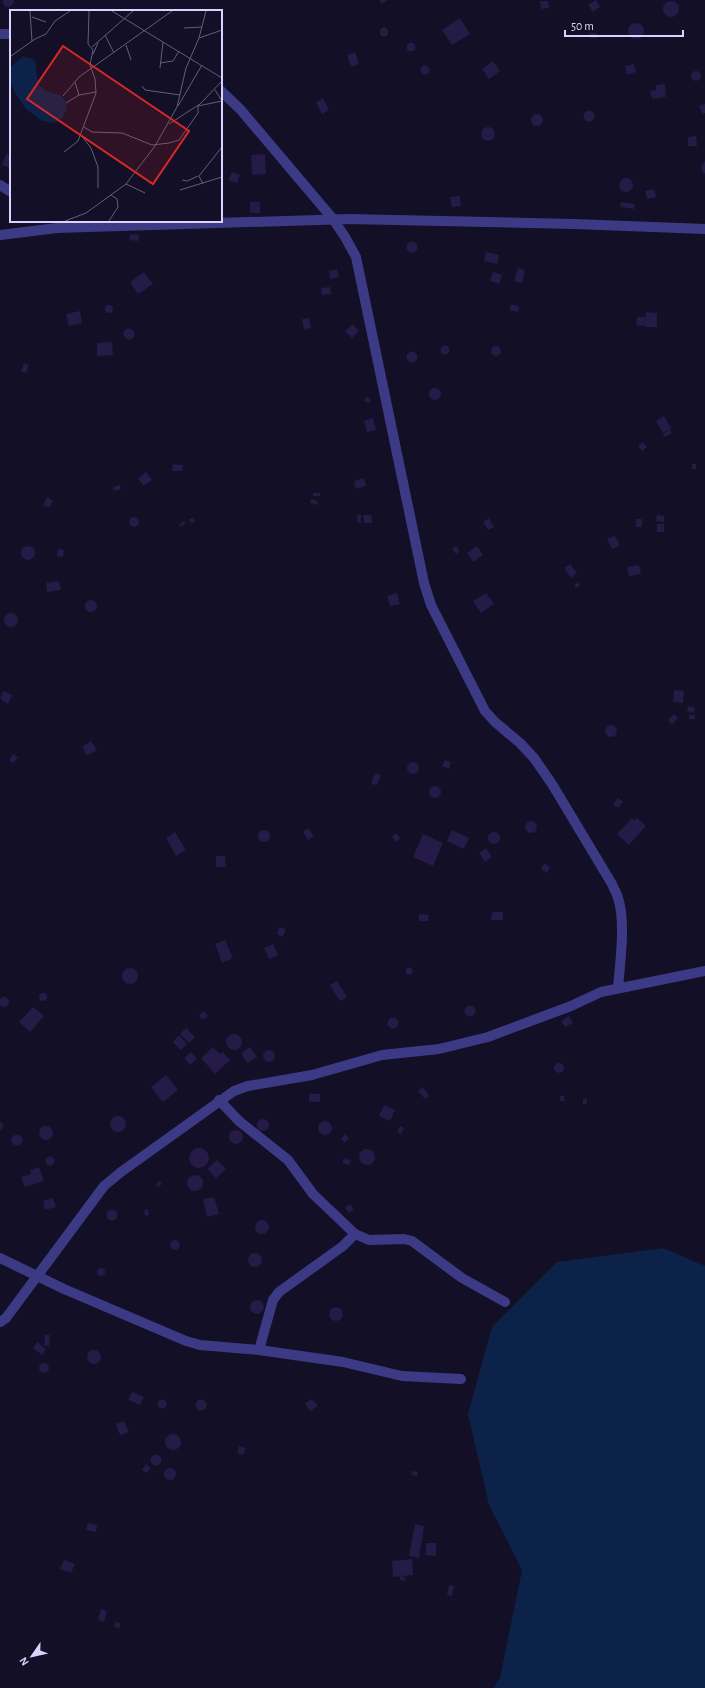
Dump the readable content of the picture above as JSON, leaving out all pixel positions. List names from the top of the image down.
{
  "scale_bar": "50 m",
  "north": "bottom left"
}
